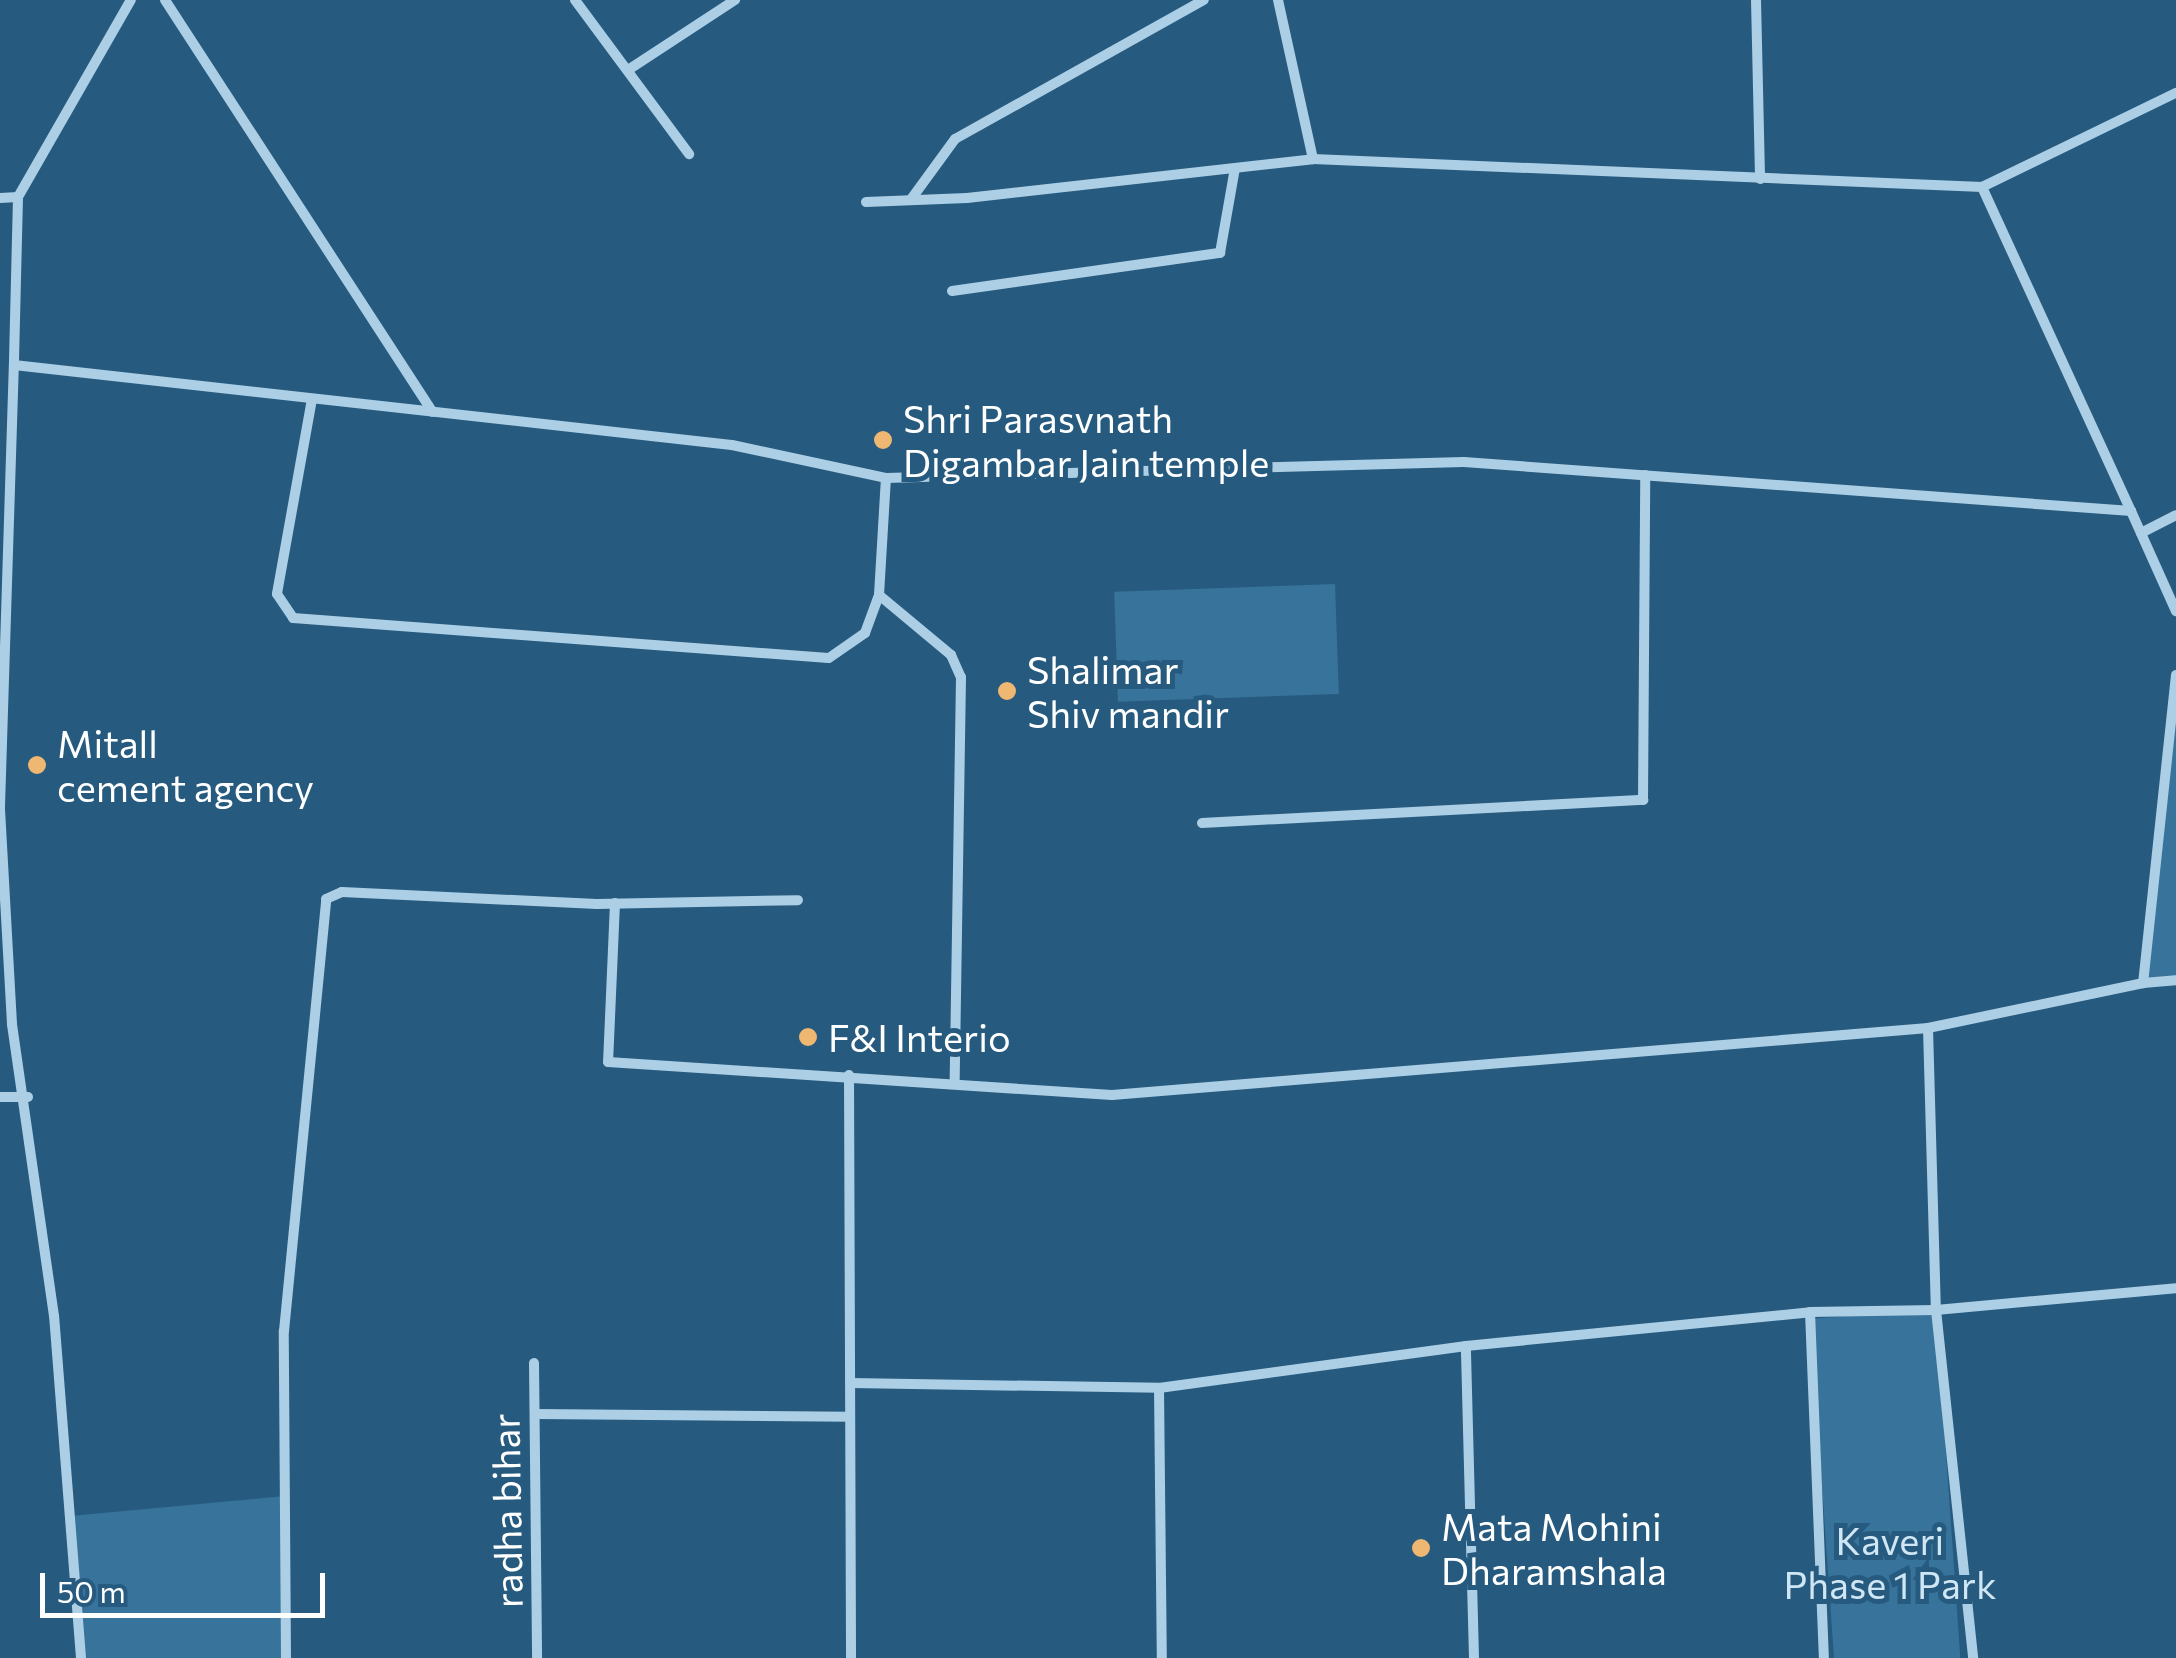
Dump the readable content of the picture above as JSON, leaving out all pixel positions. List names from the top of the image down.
{
  "streets": {
    "street": ["radha bihar"]
  },
  "parks": ["Kaveri Phase 1 Park"],
  "places": [
    "Shri Parasvnath Digambar Jain temple",
    "Shalimar Shiv mandir",
    "Mitall cement agency",
    "F&I Interio",
    "Mata Mohini Dharamshala"
  ],
  "scale_bar": "50 m"
}
